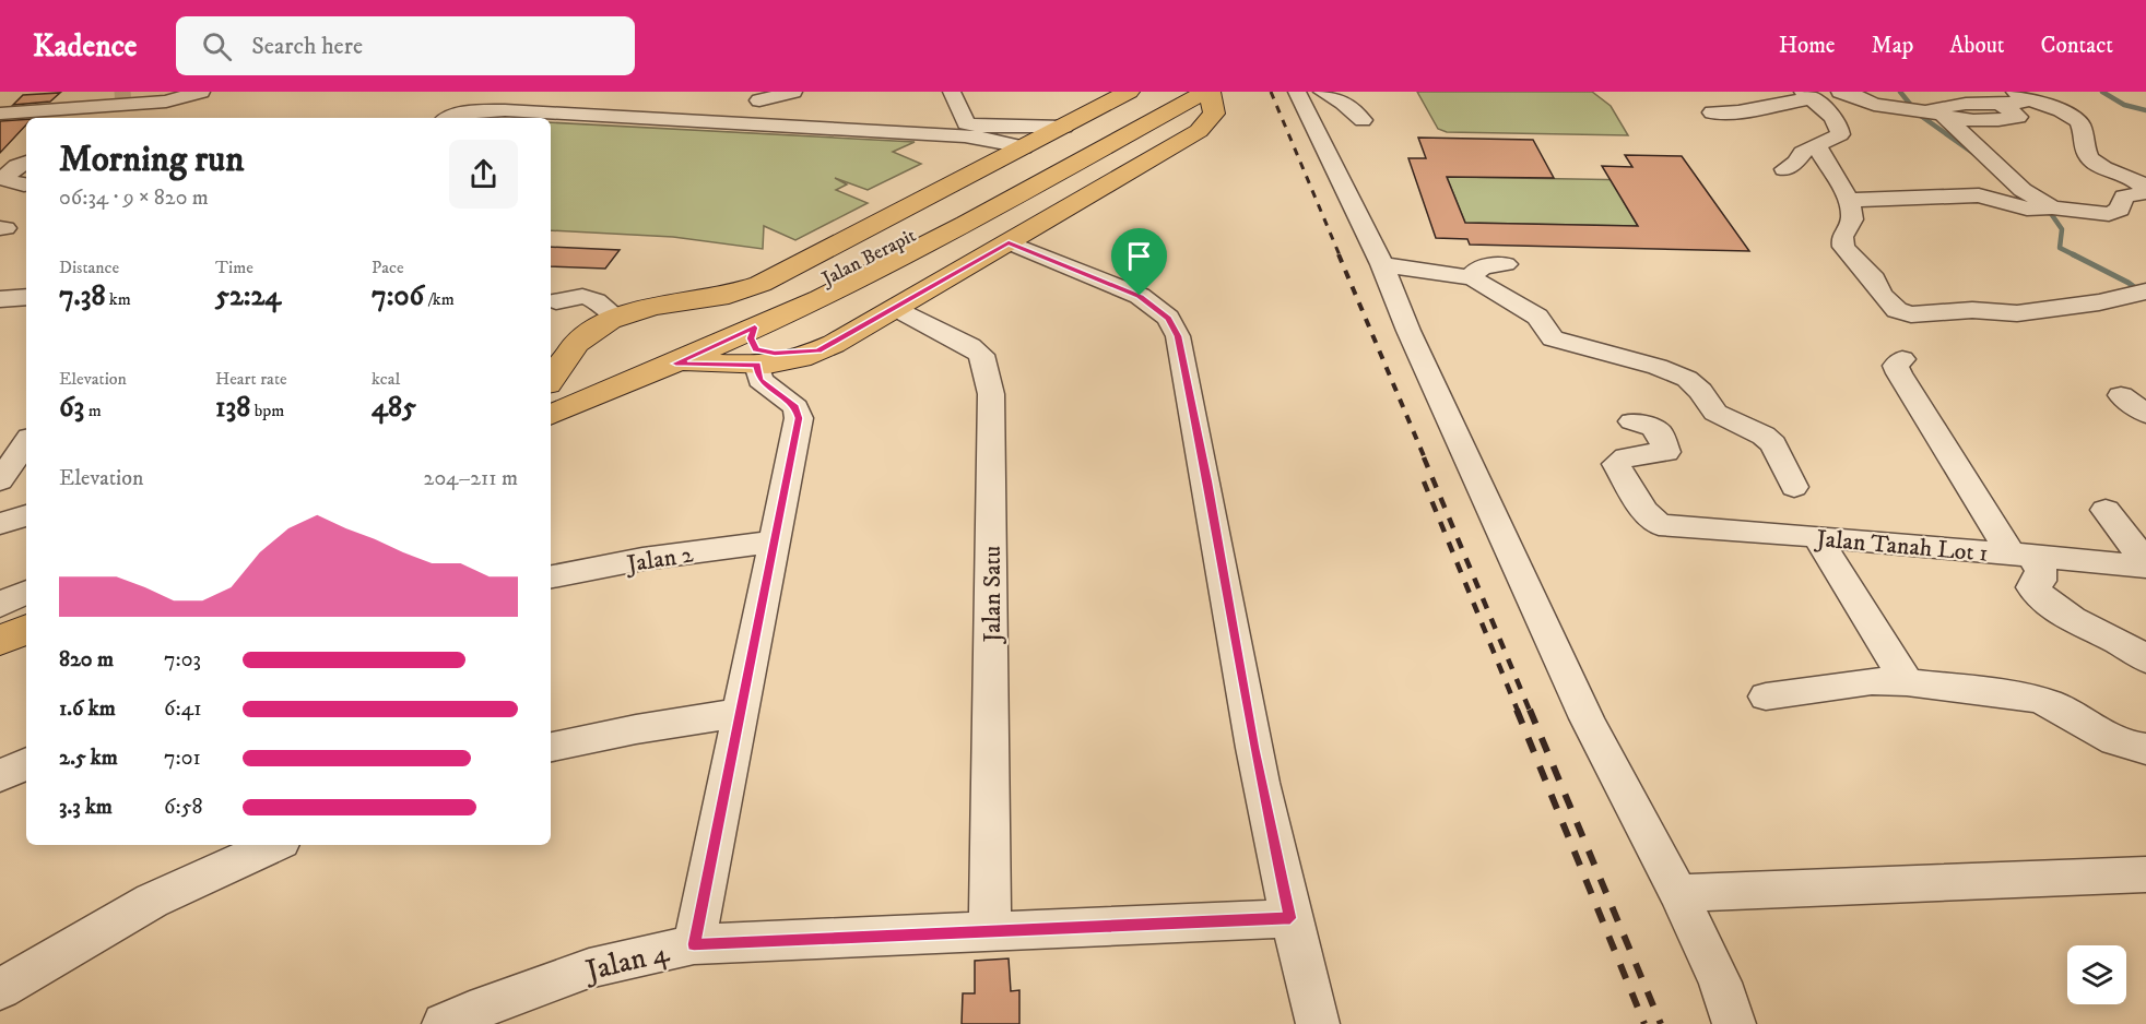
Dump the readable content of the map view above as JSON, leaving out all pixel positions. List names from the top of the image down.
{
  "streets": {
    "main road": ["Jalan Berapit"],
    "street": [
      "Jalan Tanah Lot 1",
      "Jalan 2",
      "Jalan Satu",
      "Jalan 4"
    ]
  },
  "crossings": [
    ["Jalan Satu", "Jalan 4"]
  ],
  "page": {
    "header": "Kadence",
    "search": "Search here",
    "nav": [
      "Home",
      "Map",
      "About",
      "Contact"
    ],
    "heading": ["Morning run", "06:34 · 9 × 820 m"],
    "stats": [
      ["Distance", "7.38 km"],
      ["Time", "52:24"],
      ["Pace", "7:06 /km"],
      ["Elevation", "63 m"],
      ["Heart rate", "138 bpm"],
      ["kcal", "485"]
    ],
    "chart": ["Elevation", "204–211 m"],
    "list": [
      {
        "name": "820 m",
        "note": "7:03"
      },
      {
        "name": "1.6 km",
        "note": "6:41"
      },
      {
        "name": "2.5 km",
        "note": "7:01"
      },
      {
        "name": "3.3 km",
        "note": "6:58"
      }
    ]
  }
}
